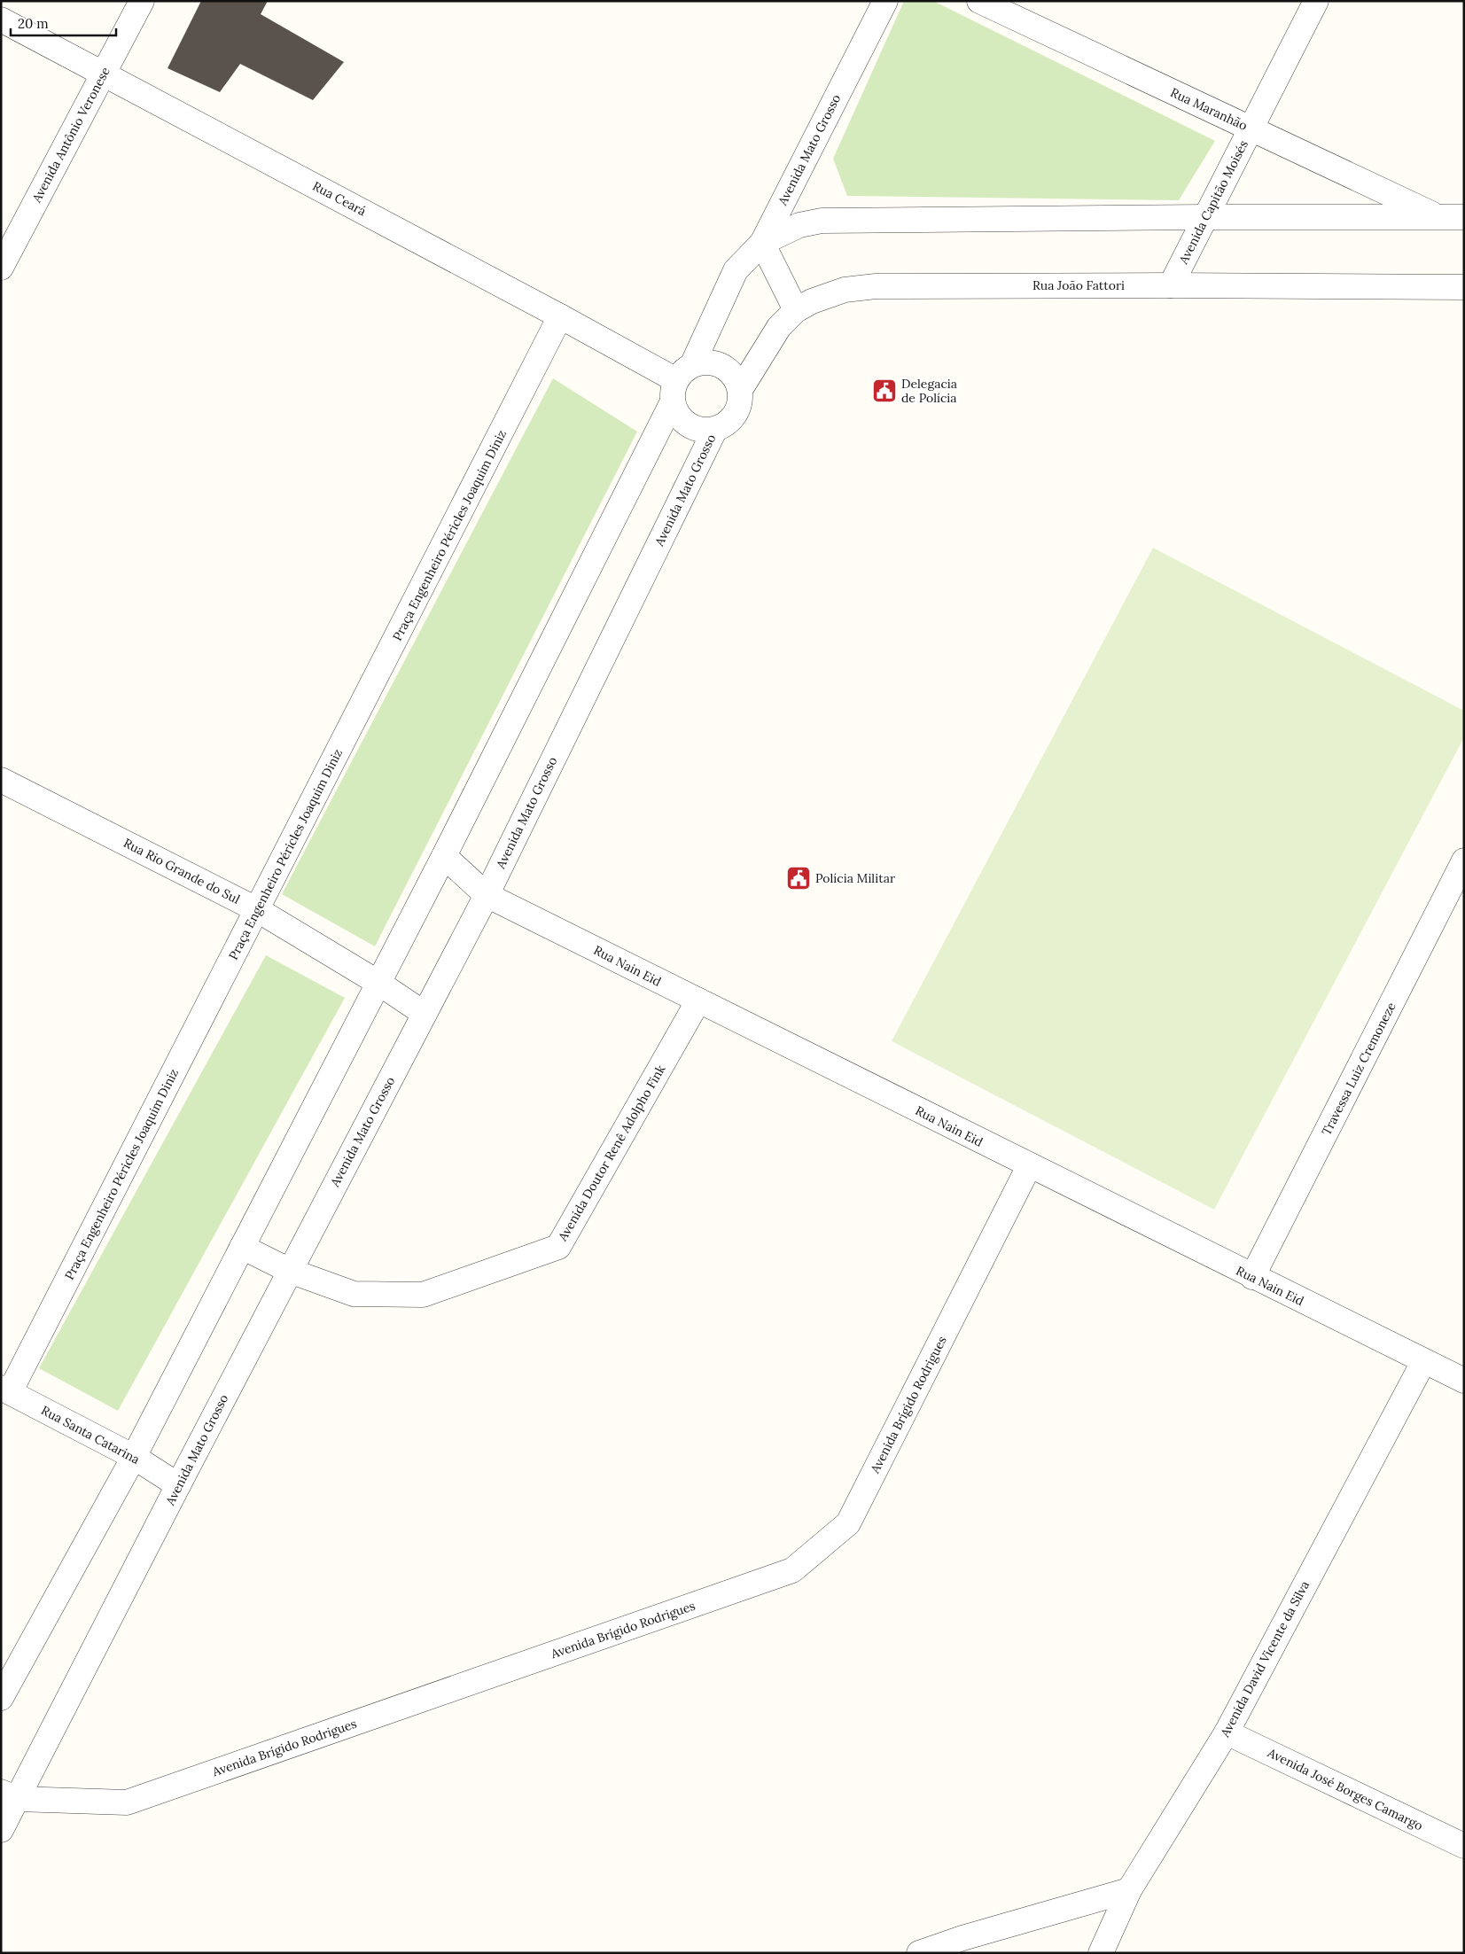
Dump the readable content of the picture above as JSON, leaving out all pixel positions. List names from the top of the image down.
{
  "streets": {
    "street": [
      "Rua Maranhão",
      "Avenida Antônio Veronese",
      "Avenida Mato Grosso",
      "Rua Ceará",
      "Avenida Capitão Moisés",
      "Rua João Fattori",
      "Praça Engenheiro Péricles Joaquim Diniz",
      "Rua Rio Grande do Sul",
      "Rua Nain Eid",
      "Travessa Luiz Cremoneze",
      "Avenida Doutor Renê Adolpho Fink",
      "Avenida Brígido Rodrigues",
      "Rua Santa Catarina",
      "Avenida David Vicente da Silva",
      "Avenida José Borges Camargo"
    ]
  },
  "crossings": [
    ["Rua Maranhão", "Avenida Capitão Moisés"],
    ["Avenida Antônio Veronese", "Rua Ceará"],
    ["Avenida Mato Grosso", "Rua Ceará"],
    ["Avenida Mato Grosso", "Rua João Fattori"],
    ["Avenida Mato Grosso", "Rua Rio Grande do Sul"],
    ["Avenida Mato Grosso", "Rua Nain Eid"],
    ["Avenida Mato Grosso", "Avenida Doutor Renê Adolpho Fink"],
    ["Avenida Mato Grosso", "Avenida Brígido Rodrigues"],
    ["Avenida Mato Grosso", "Rua Santa Catarina"],
    ["Rua Ceará", "Rua João Fattori"],
    ["Rua Ceará", "Praça Engenheiro Péricles Joaquim Diniz"],
    ["Avenida Capitão Moisés", "Rua João Fattori"],
    ["Praça Engenheiro Péricles Joaquim Diniz", "Rua Rio Grande do Sul"],
    ["Praça Engenheiro Péricles Joaquim Diniz", "Rua Santa Catarina"],
    ["Rua Nain Eid", "Travessa Luiz Cremoneze"],
    ["Rua Nain Eid", "Avenida Doutor Renê Adolpho Fink"],
    ["Rua Nain Eid", "Avenida Brígido Rodrigues"],
    ["Rua Nain Eid", "Avenida David Vicente da Silva"],
    ["Avenida David Vicente da Silva", "Avenida José Borges Camargo"]
  ],
  "places": {
    "public building": ["Delegacia de Polícia", "Polícia Militar"]
  },
  "scale_bar": "20 m"
}
